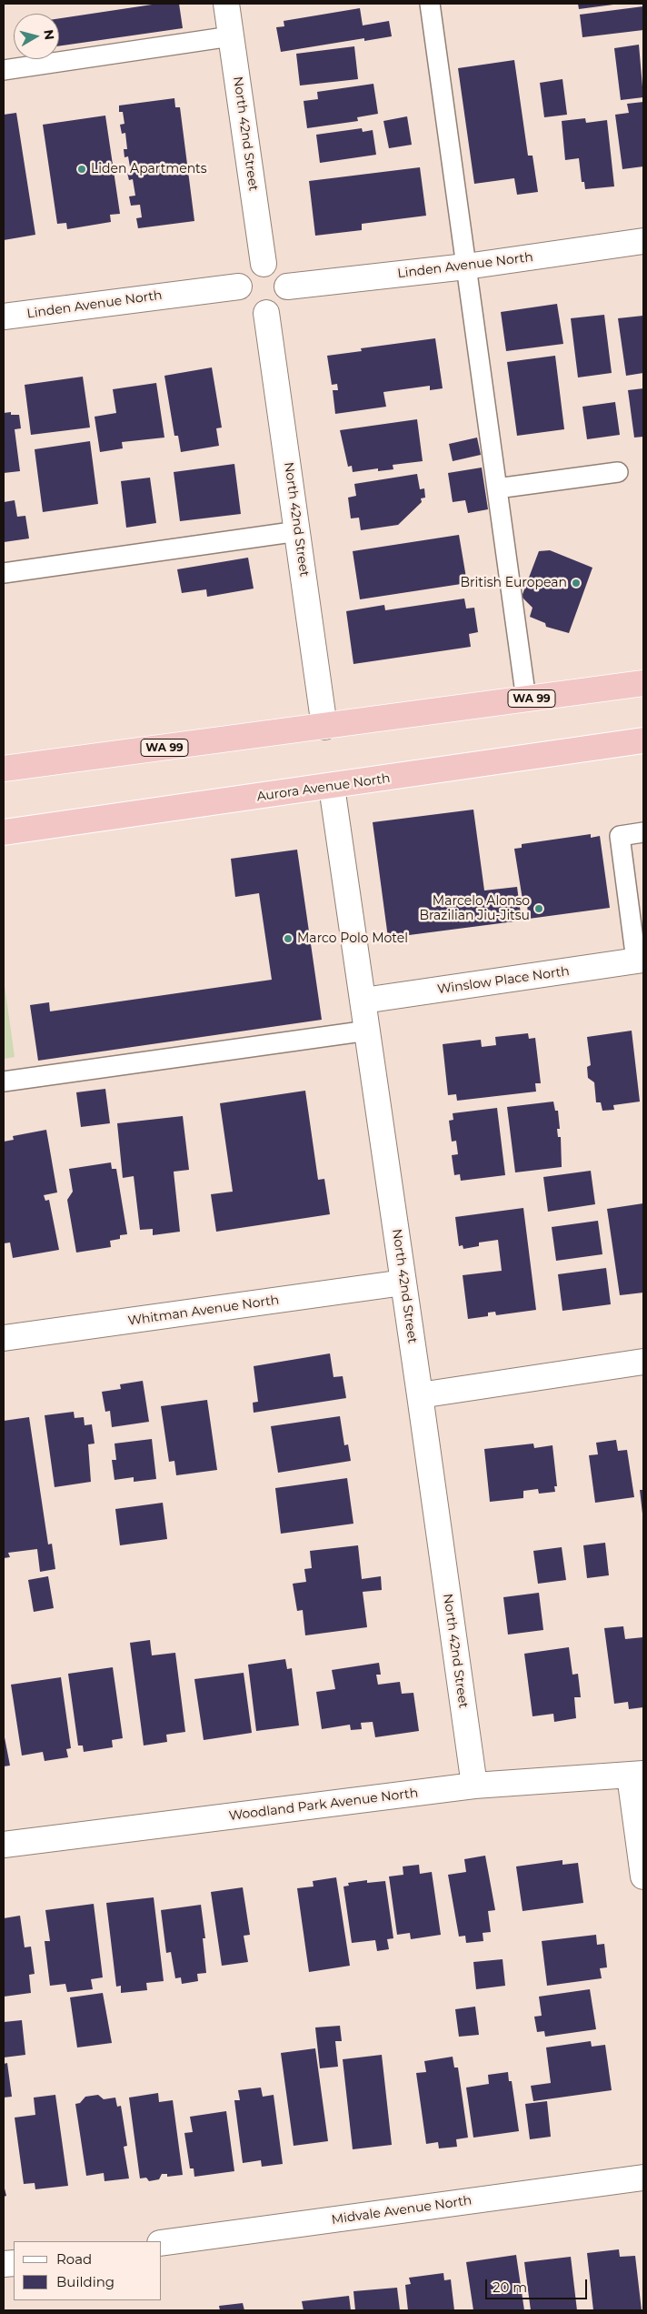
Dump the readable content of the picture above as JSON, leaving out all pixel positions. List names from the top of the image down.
{
  "streets": {
    "highway": ["WA 99", "Aurora Avenue North"],
    "street": [
      "North 42nd Street",
      "Linden Avenue North",
      "Winslow Place North",
      "Whitman Avenue North",
      "Woodland Park Avenue North",
      "Midvale Avenue North"
    ]
  },
  "crossings": [
    ["North 42nd Street", "Linden Avenue North"],
    ["North 42nd Street", "WA 99"],
    ["North 42nd Street", "Aurora Avenue North"],
    ["North 42nd Street", "Winslow Place North"],
    ["North 42nd Street", "Whitman Avenue North"],
    ["North 42nd Street", "Woodland Park Avenue North"]
  ],
  "places": [
    "Liden Apartments",
    "British European",
    "Marcelo Alonso Brazilian Jiu-Jitsu",
    "Marco Polo Motel"
  ],
  "legend": ["Road", "Building"],
  "scale_bar": "20 m",
  "north": "right"
}
